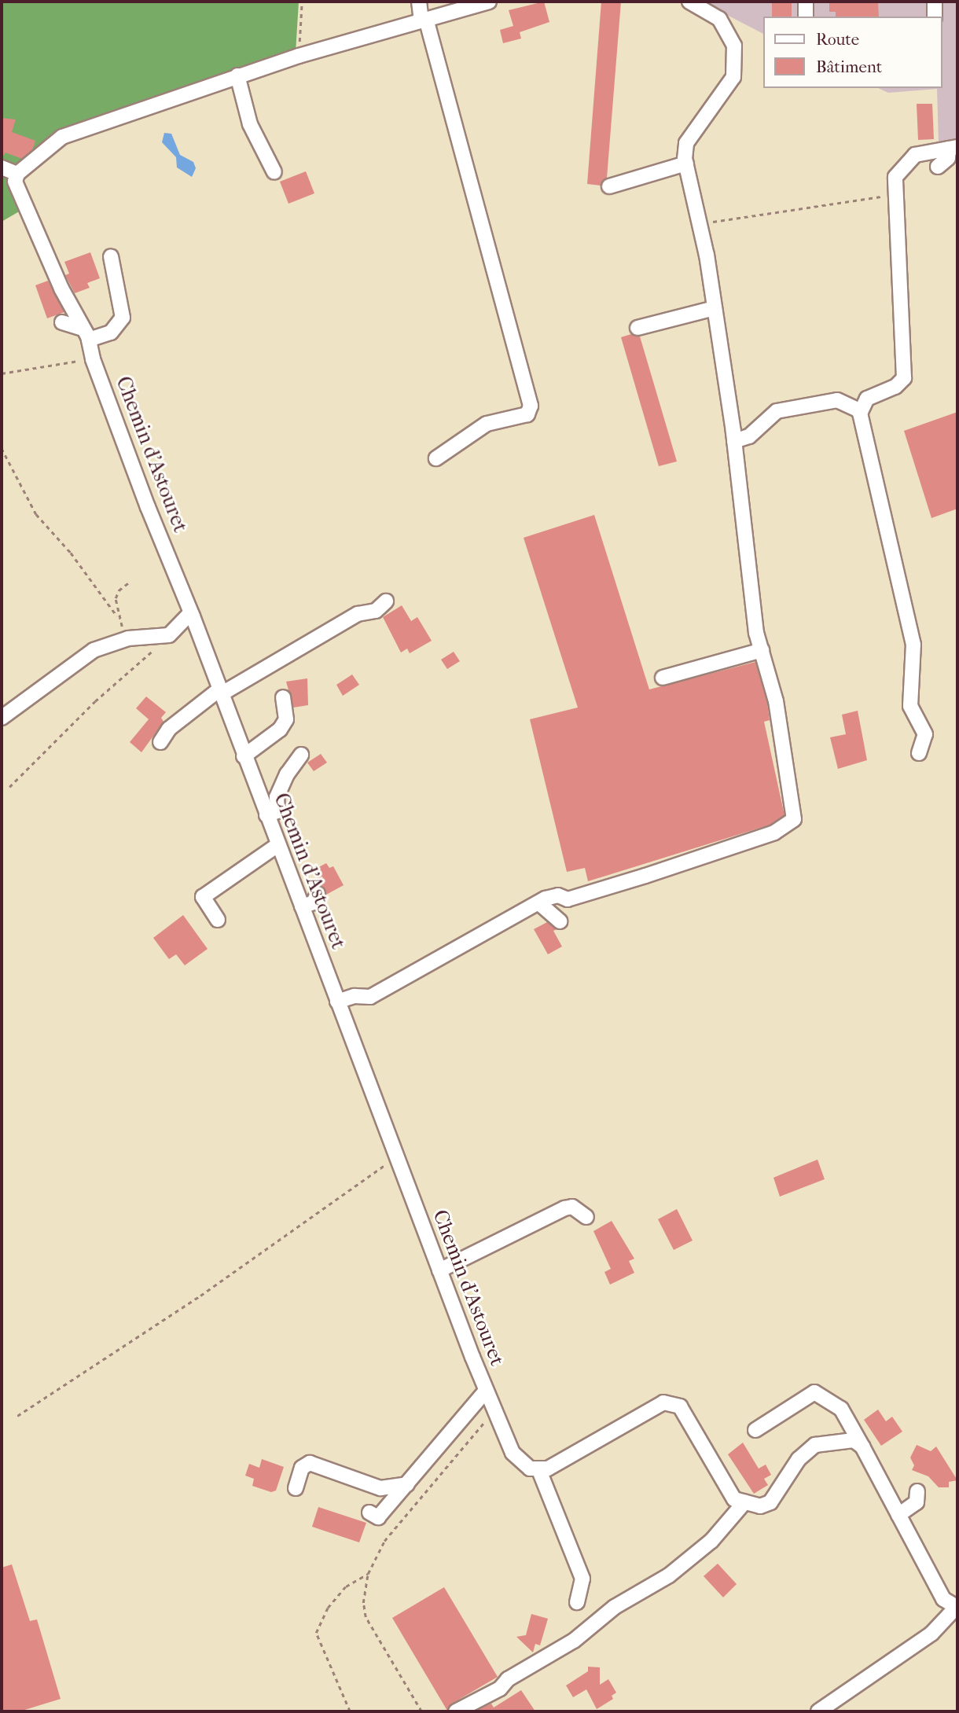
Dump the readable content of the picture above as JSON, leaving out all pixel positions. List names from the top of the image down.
{
  "streets": {
    "street": ["Chemin d'Astouret"]
  },
  "legend": ["Route", "Bâtiment"]
}
